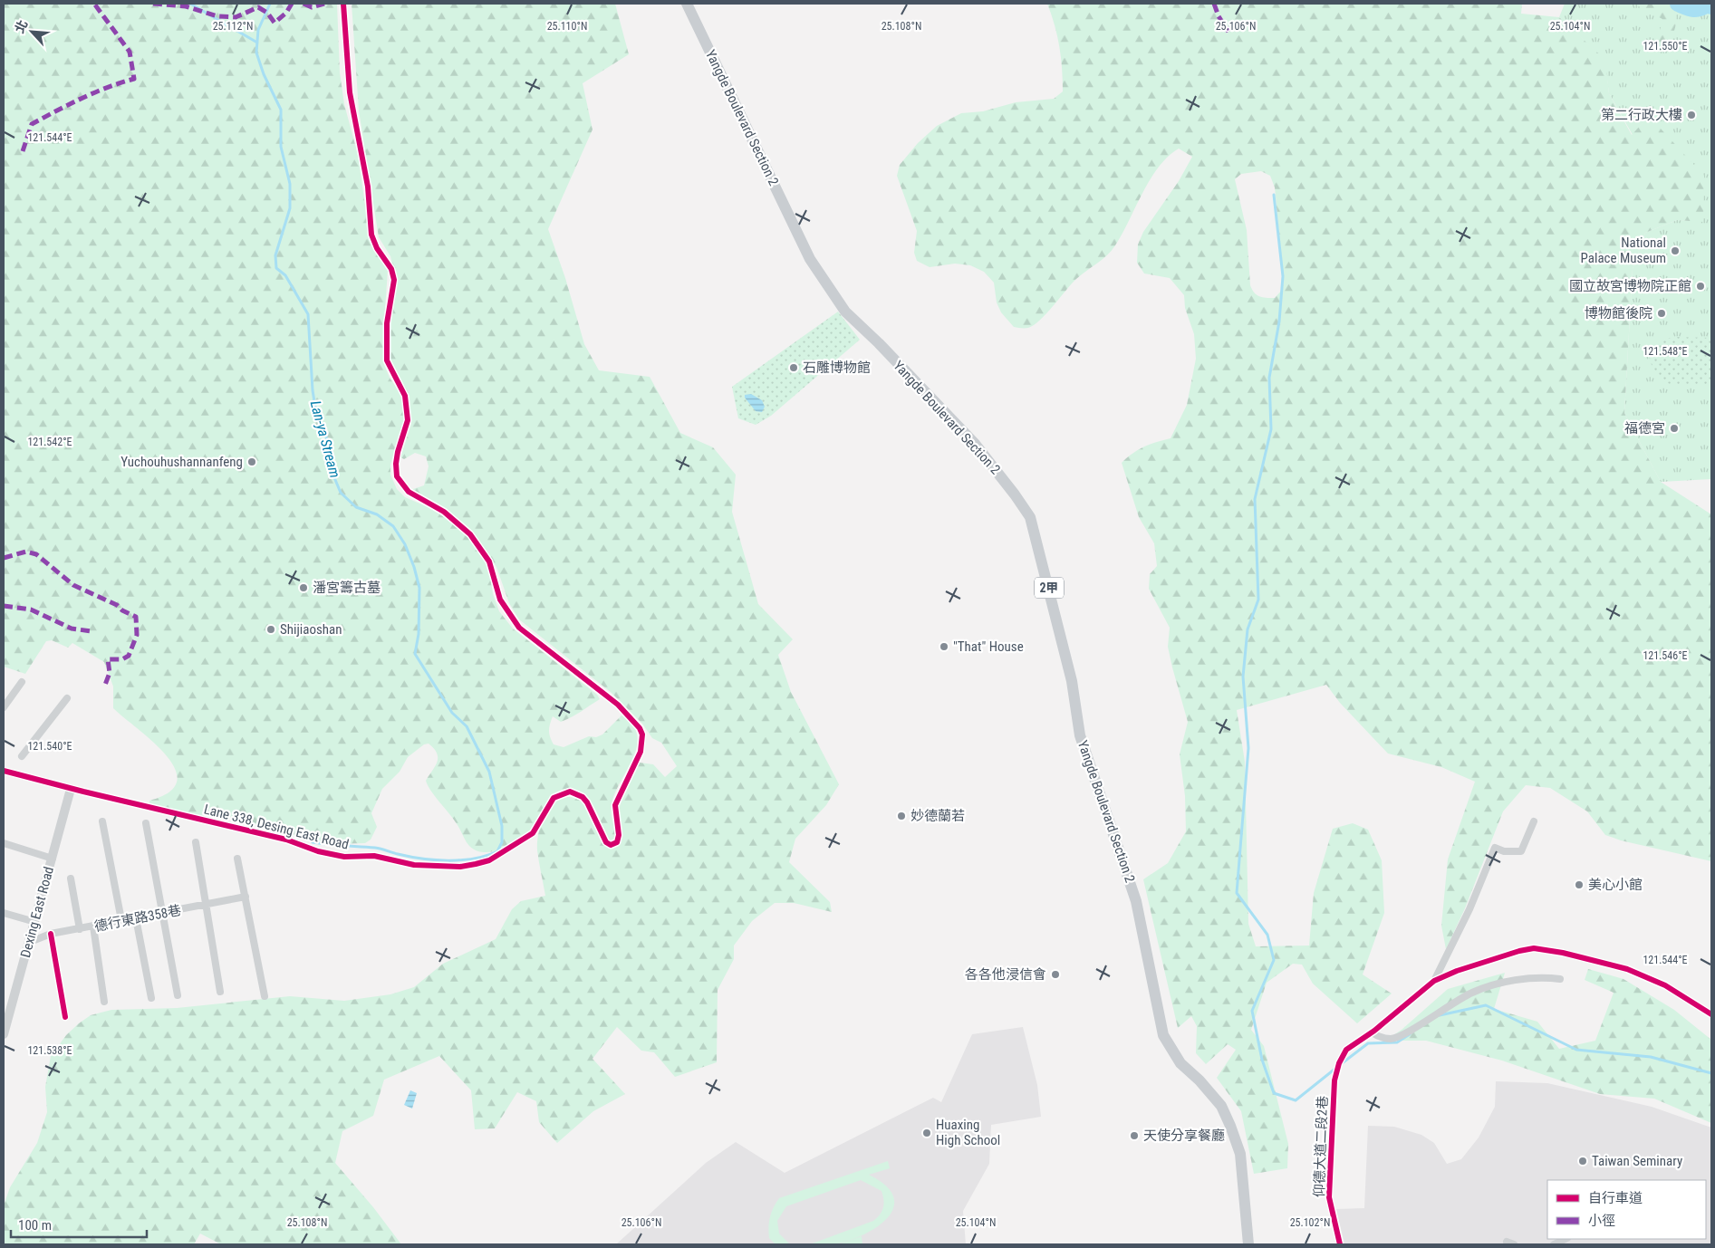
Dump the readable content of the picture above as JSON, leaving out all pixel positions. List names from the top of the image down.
{
  "streets": {
    "main road": ["Yangde Boulevard Section 2", "2甲"],
    "street": [
      "Lane 338, Desing East Road",
      "Dexing East Road",
      "德行東路358巷",
      "仰德大道二段2巷"
    ]
  },
  "crossings": [
    ["Lane 338, Desing East Road", "Dexing East Road"],
    ["Dexing East Road", "德行東路358巷"]
  ],
  "water": ["Lan-ya Stream"],
  "places": [
    "第二行政大樓",
    "National Palace Museum",
    "國立故宮博物院正館",
    "博物館後院",
    "石雕博物館",
    "福德宮",
    "Yuchouhushannanfeng",
    "潘宮籌古墓",
    "Shijiaoshan",
    "\"That\" House",
    "妙德蘭若",
    "美心小館",
    "各各他浸信會",
    "Huaxing High School",
    "天使分享餐廳",
    "Taiwan Seminary"
  ],
  "legend": ["自行車道", "小徑"],
  "scale_bar": "100 m",
  "north": "top left",
  "coordinates": [
    "25.112°N",
    "25.110°N",
    "25.108°N",
    "25.106°N",
    "25.104°N",
    "121.550°E",
    "121.544°E",
    "121.548°E",
    "121.542°E",
    "121.546°E",
    "121.540°E",
    "121.538°E",
    "25.102°N"
  ]
}
